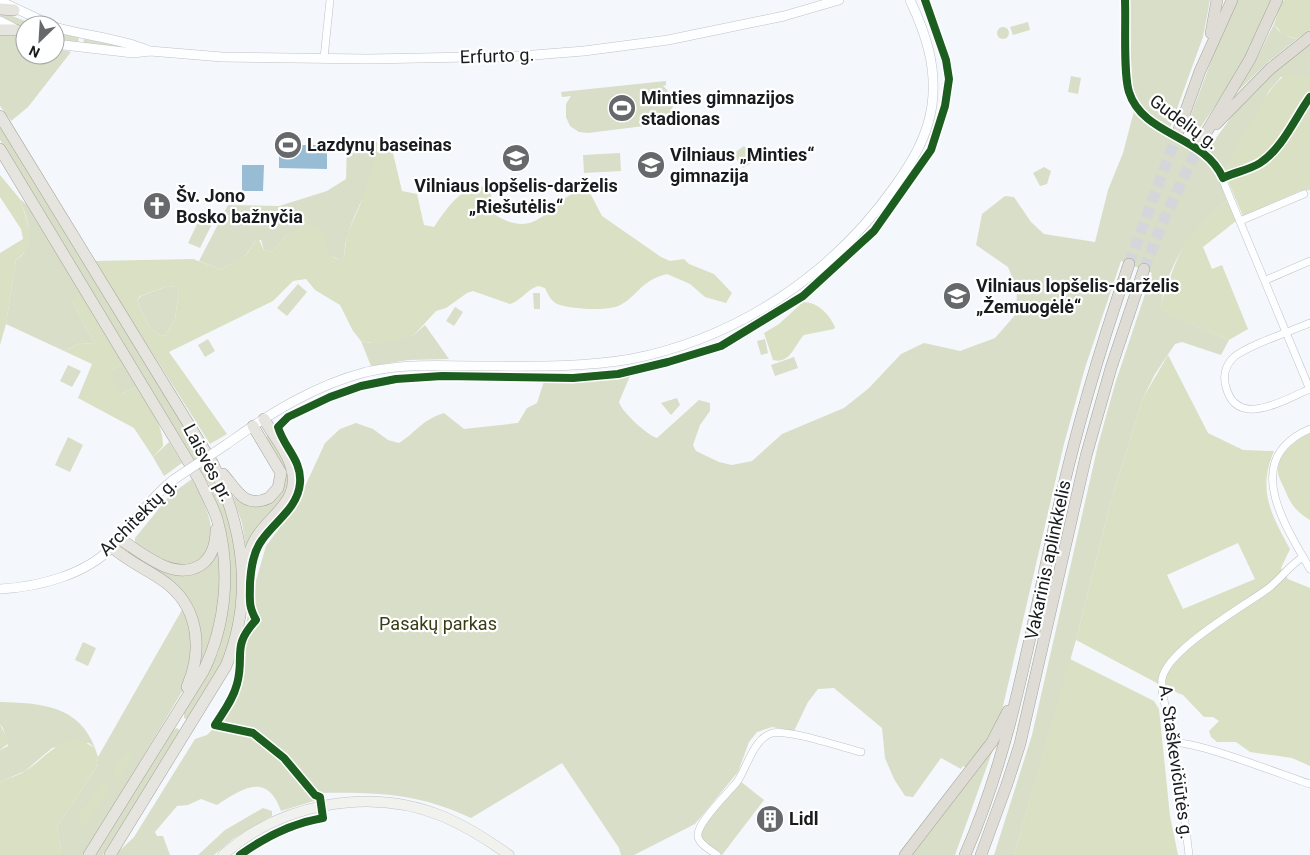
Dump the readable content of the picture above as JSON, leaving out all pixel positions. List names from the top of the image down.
{
  "streets": {
    "highway": ["Vakarinis aplinkkelis"],
    "main road": ["Laisvės pr."],
    "street": [
      "Erfurto g.",
      "Gudelių g.",
      "Architektų g.",
      "A. Staškevičiūtės g."
    ]
  },
  "parks": ["Pasakų parkas"],
  "places": {
    "sports": ["Minties gimnazijos stadionas", "Lazdynų baseinas"],
    "school or university": ["Vilniaus lopšelis-darželis „Riešutėlis“", "Vilniaus „Minties“ gimnazija", "Vilniaus lopšelis-darželis „Žemuogėlė“"],
    "church": ["Šv. Jono Bosko bažnyčia"],
    "building": ["Lidl"]
  },
  "north": "bottom left"
}
